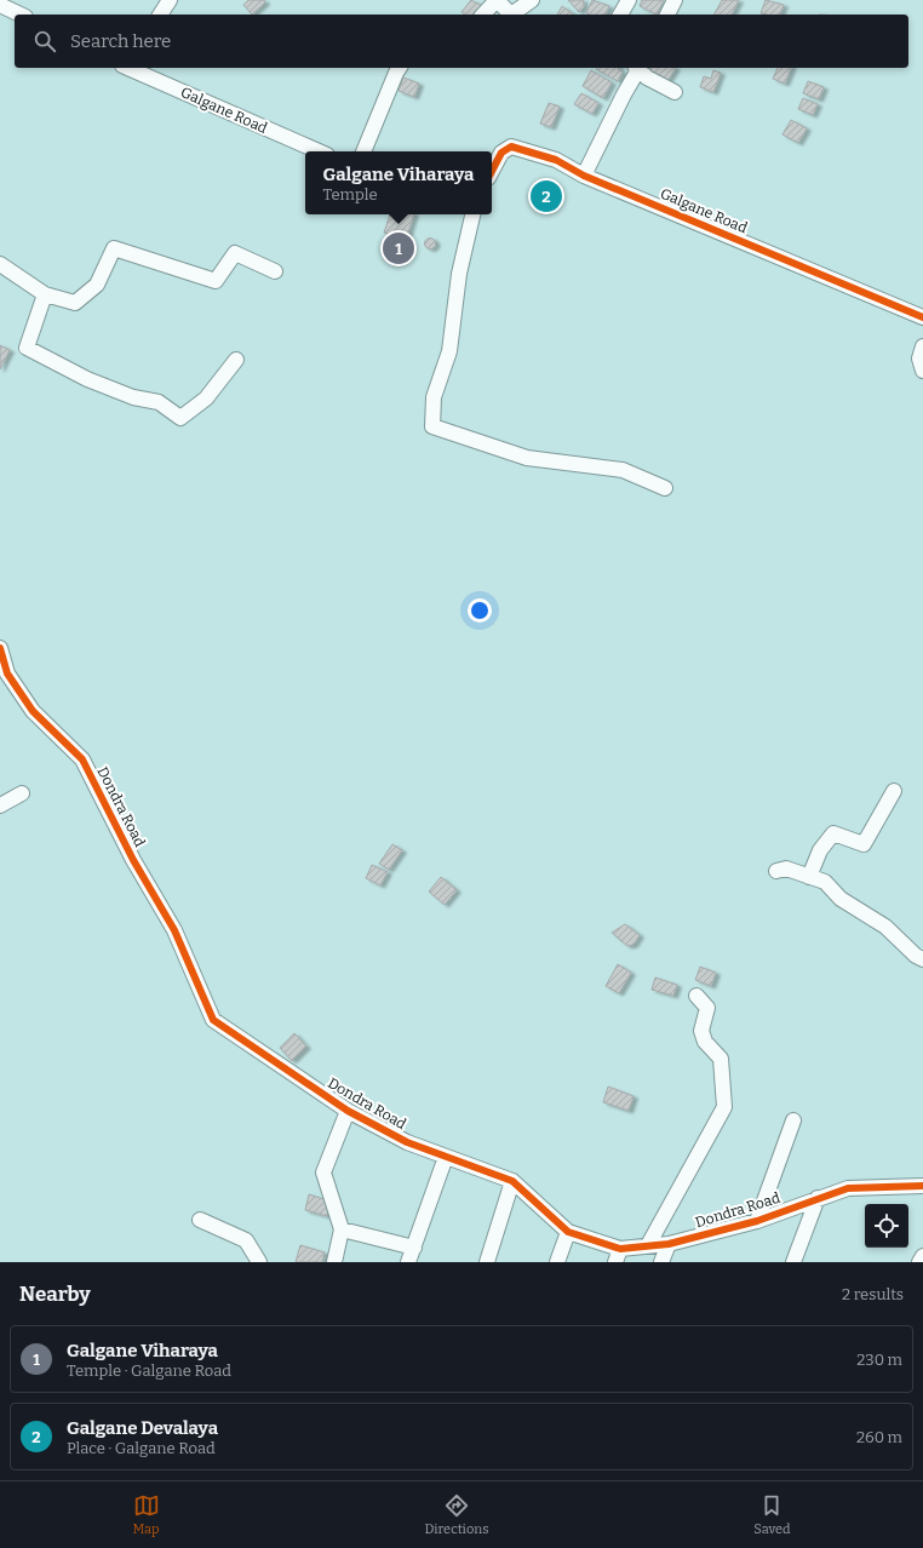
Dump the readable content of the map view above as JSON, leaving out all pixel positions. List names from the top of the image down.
{
  "streets": {
    "street": ["Galgane Road", "Dondra Road"]
  },
  "page": {
    "search": "Search here",
    "popup": ["Galgane Viharaya", "Temple"],
    "pins": ["2", "1"],
    "heading": ["Nearby", "2 results"],
    "list": [
      {
        "mark": "1",
        "name": "Galgane Viharaya",
        "note": "Temple · Galgane Road",
        "value": "230 m"
      },
      {
        "mark": "2",
        "name": "Galgane Devalaya",
        "note": "Place · Galgane Road",
        "value": "260 m"
      }
    ],
    "nav": ["Map", "Directions", "Saved"]
  }
}
